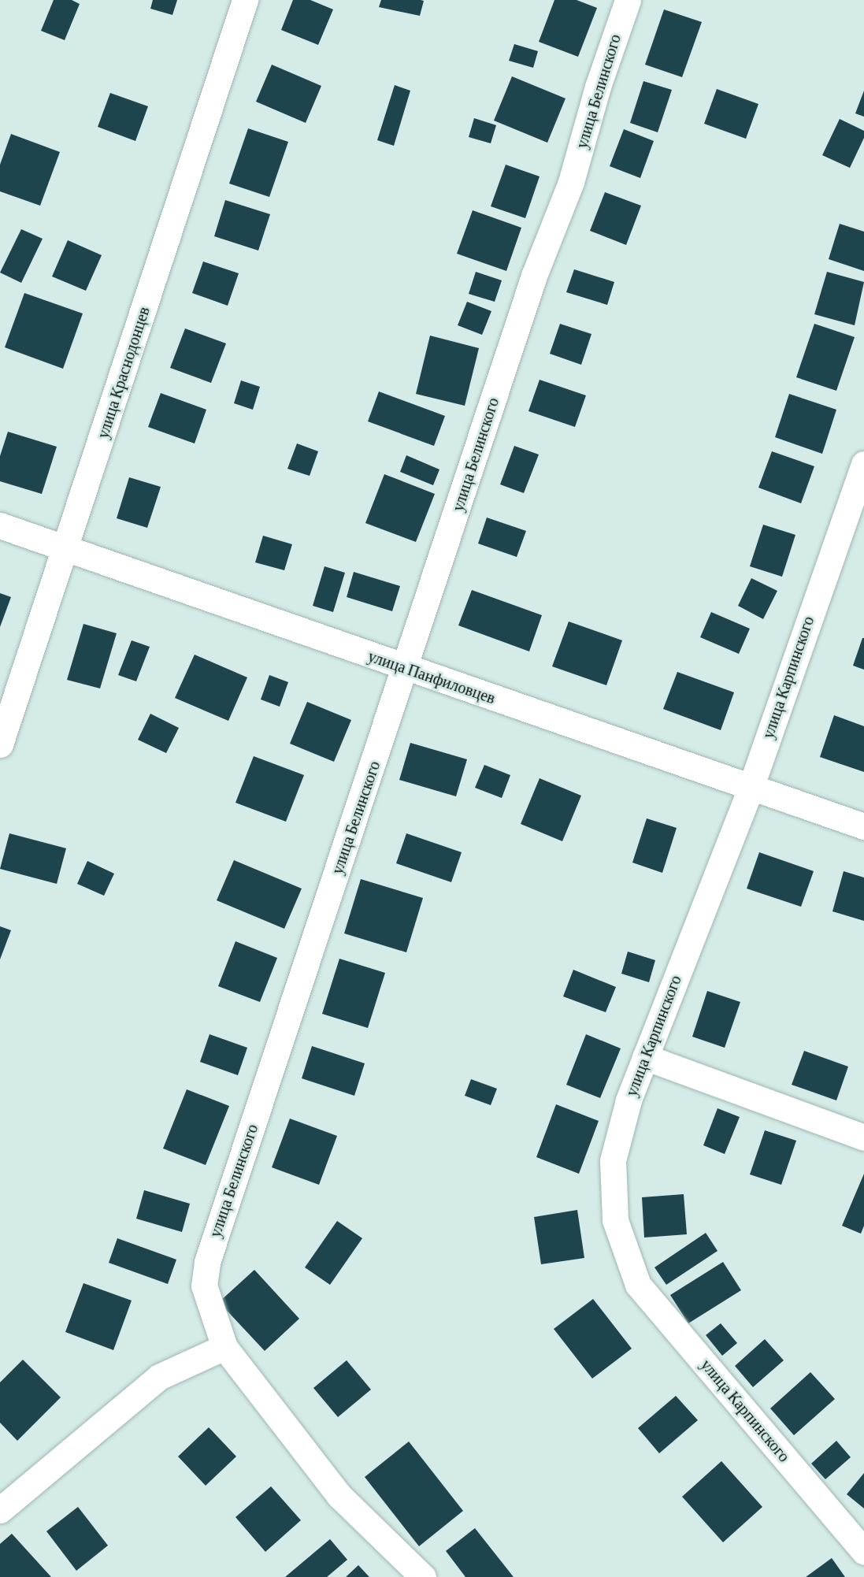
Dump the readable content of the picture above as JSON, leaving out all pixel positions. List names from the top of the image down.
{
  "streets": {
    "street": [
      "улица Белинского",
      "улица Краснодонцев",
      "улица Панфиловцев",
      "улица Карпинского"
    ]
  },
  "crossings": [
    ["улица Белинского", "улица Панфиловцев"],
    ["улица Краснодонцев", "улица Панфиловцев"],
    ["улица Панфиловцев", "улица Карпинского"]
  ]
}
